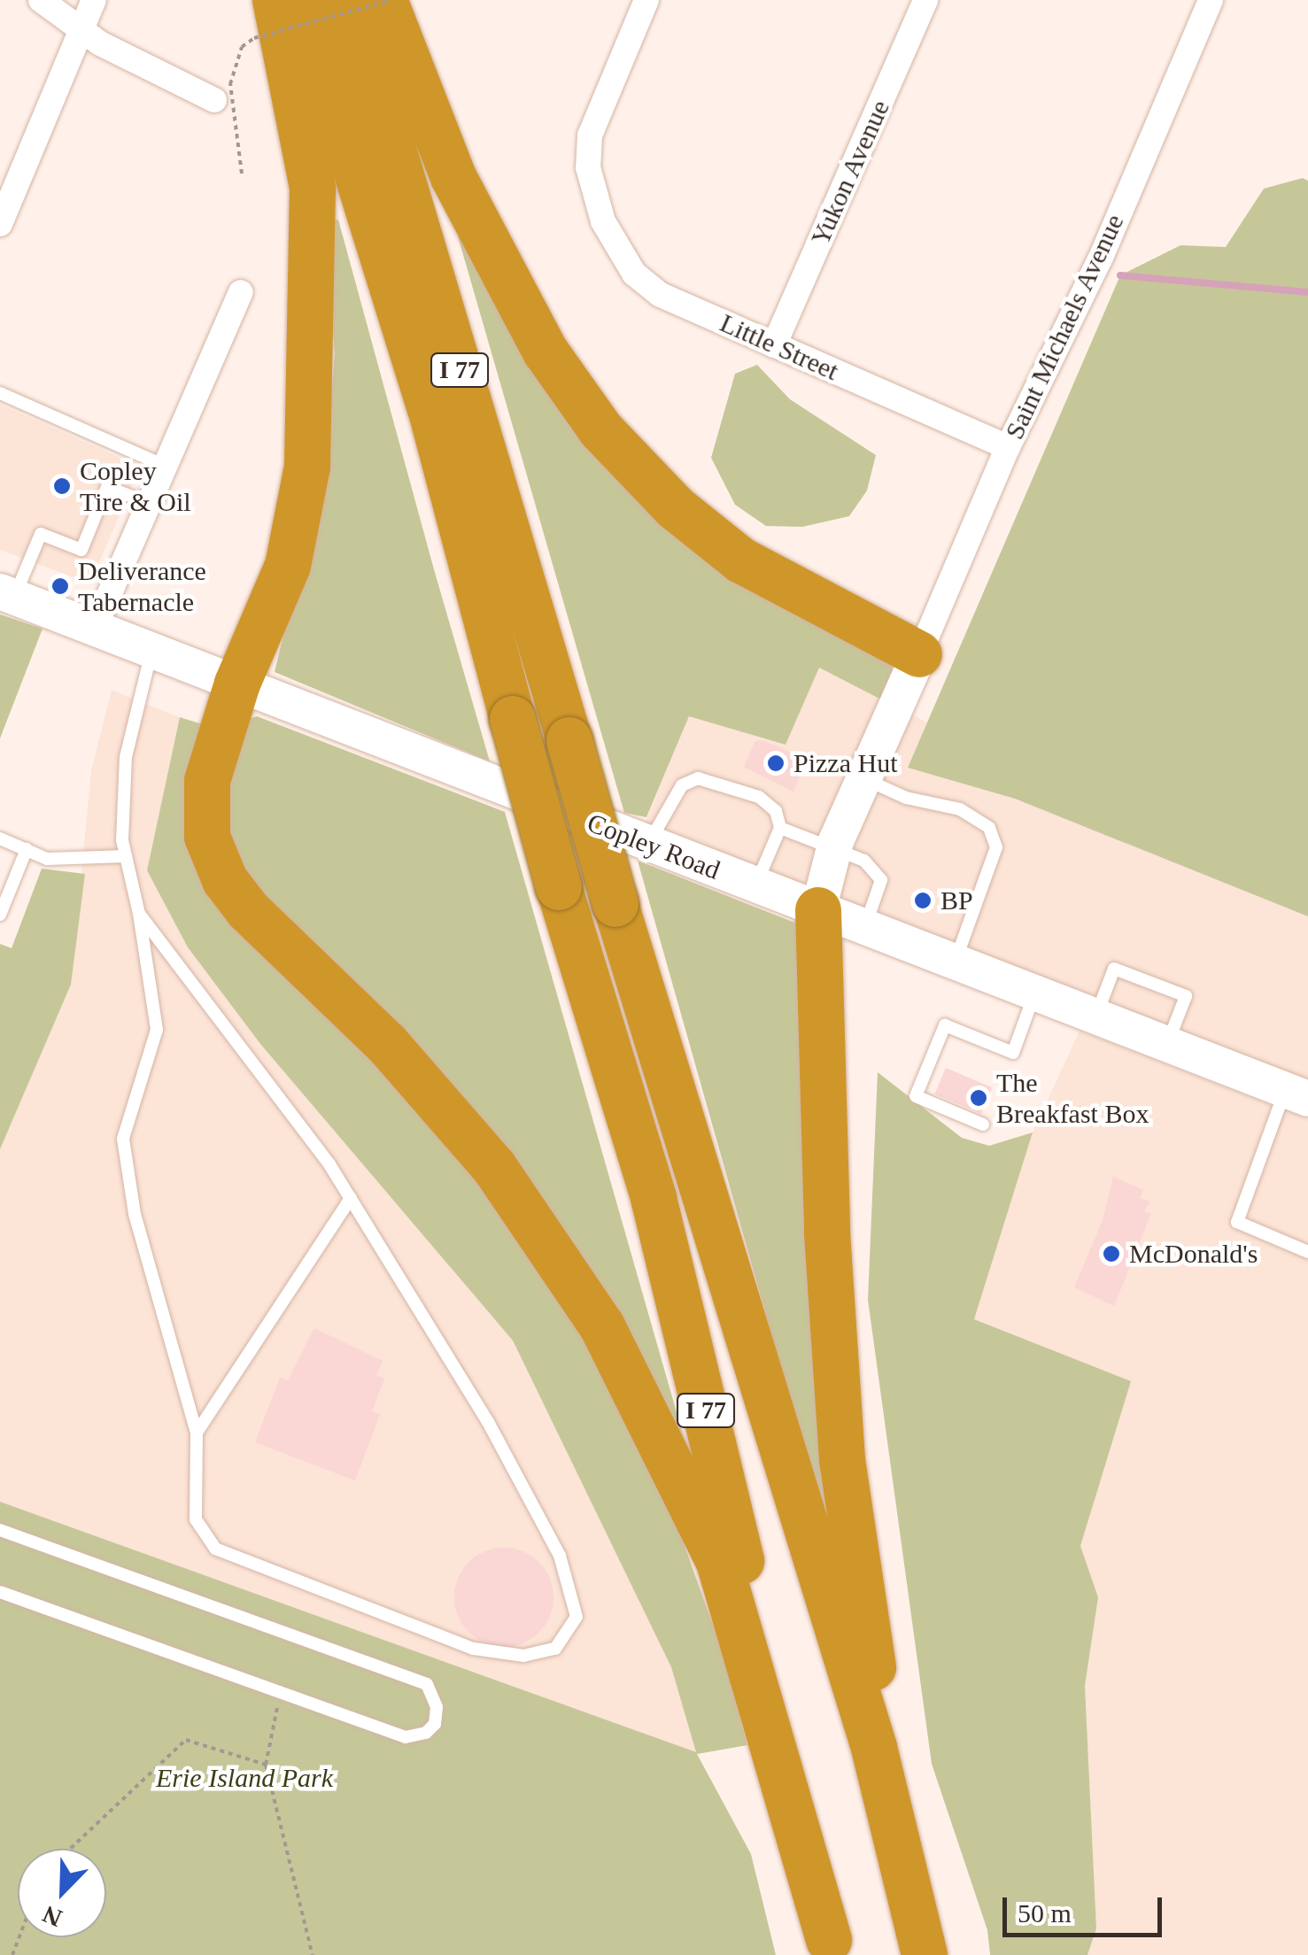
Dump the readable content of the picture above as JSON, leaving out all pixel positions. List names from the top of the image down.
{
  "streets": {
    "highway": ["I 77"],
    "main road": ["Copley Road"],
    "street": ["Yukon Avenue", "Saint Michaels Avenue", "Little Street"]
  },
  "crossings": [
    ["Yukon Avenue", "Little Street"],
    ["Saint Michaels Avenue", "Little Street"]
  ],
  "parks": ["Erie Island Park"],
  "places": [
    "Copley Tire & Oil",
    "Deliverance Tabernacle",
    "Pizza Hut",
    "BP",
    "The Breakfast Box",
    "McDonald's"
  ],
  "scale_bar": "50 m",
  "north": "bottom left"
}
